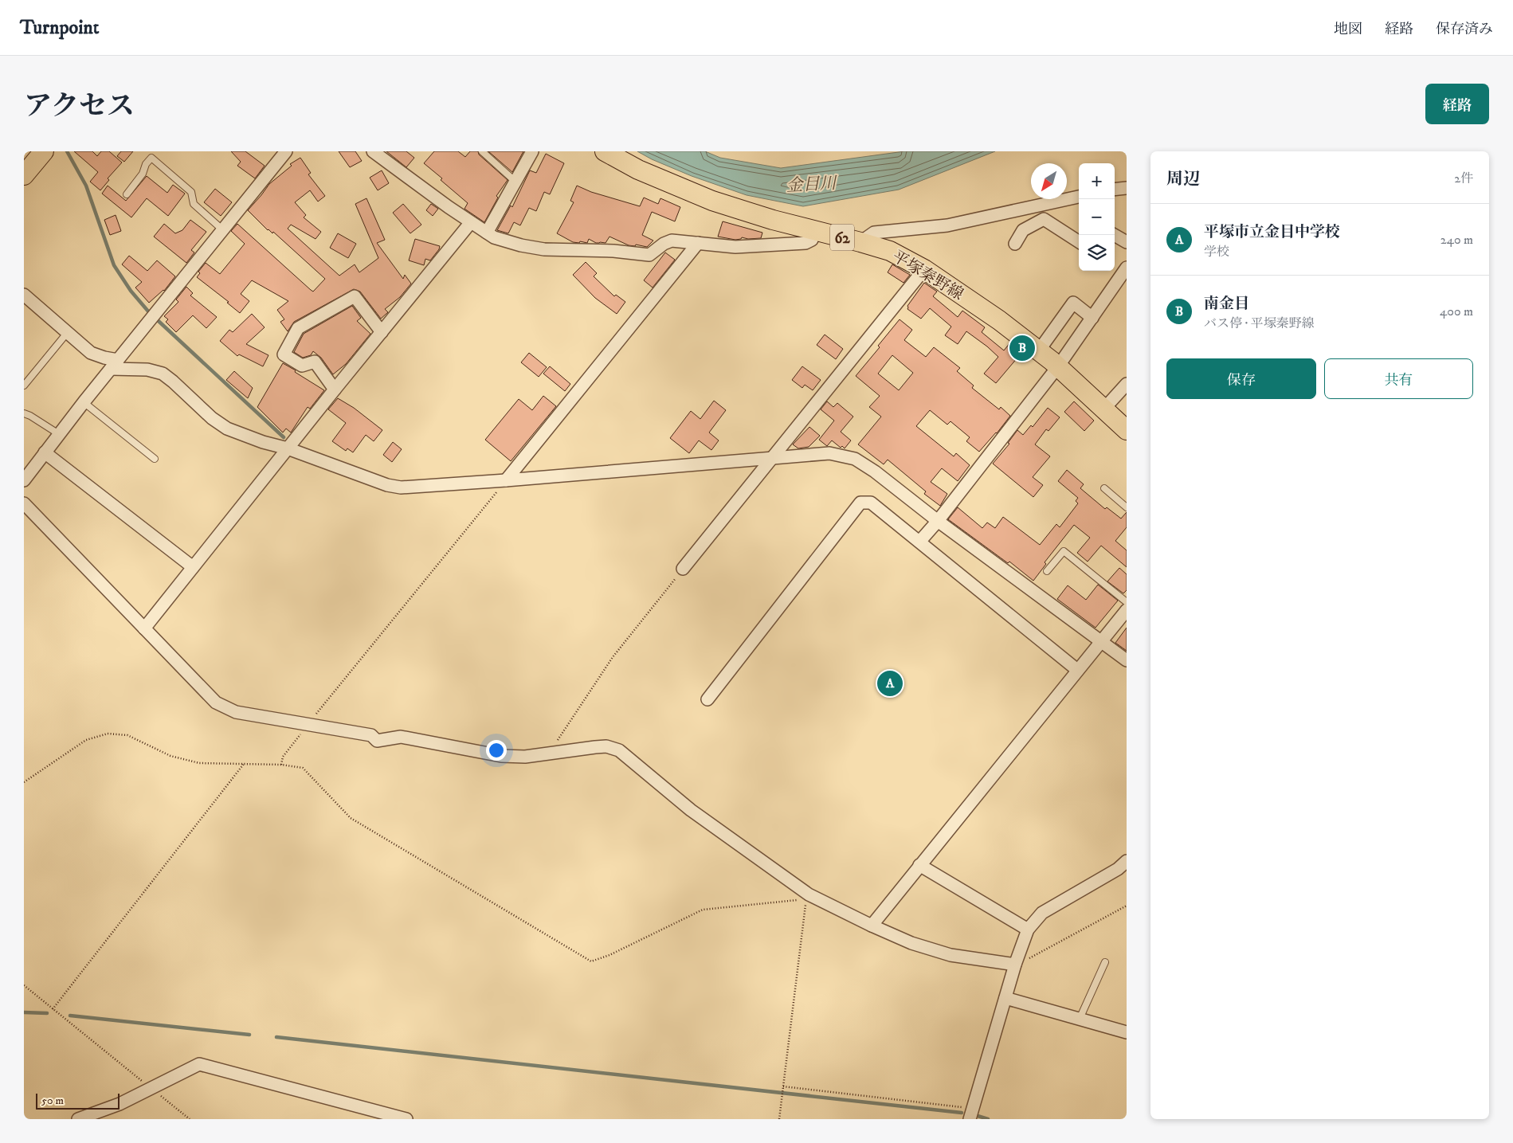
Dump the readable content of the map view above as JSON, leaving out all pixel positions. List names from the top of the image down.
{
  "streets": {
    "main road": ["62", "平塚秦野線"]
  },
  "water": ["金目川"],
  "scale_bar": "50 m",
  "north": "bottom left",
  "page": {
    "header": "Turnpoint",
    "nav": ["地図", "経路", "保存済み"],
    "title": "アクセス",
    "buttons": [
      "経路",
      ["保存", "共有"]
    ],
    "heading": ["周辺", "2件"],
    "map_buttons": ["+", "−"],
    "list": [
      {
        "mark": "A",
        "name": "平塚市立金目中学校",
        "note": "学校",
        "value": "240 m"
      },
      {
        "mark": "B",
        "name": "南金目",
        "note": "バス停 · 平塚秦野線",
        "value": "400 m"
      }
    ],
    "pins": ["B", "A"],
    "scale": "50 m"
  }
}
